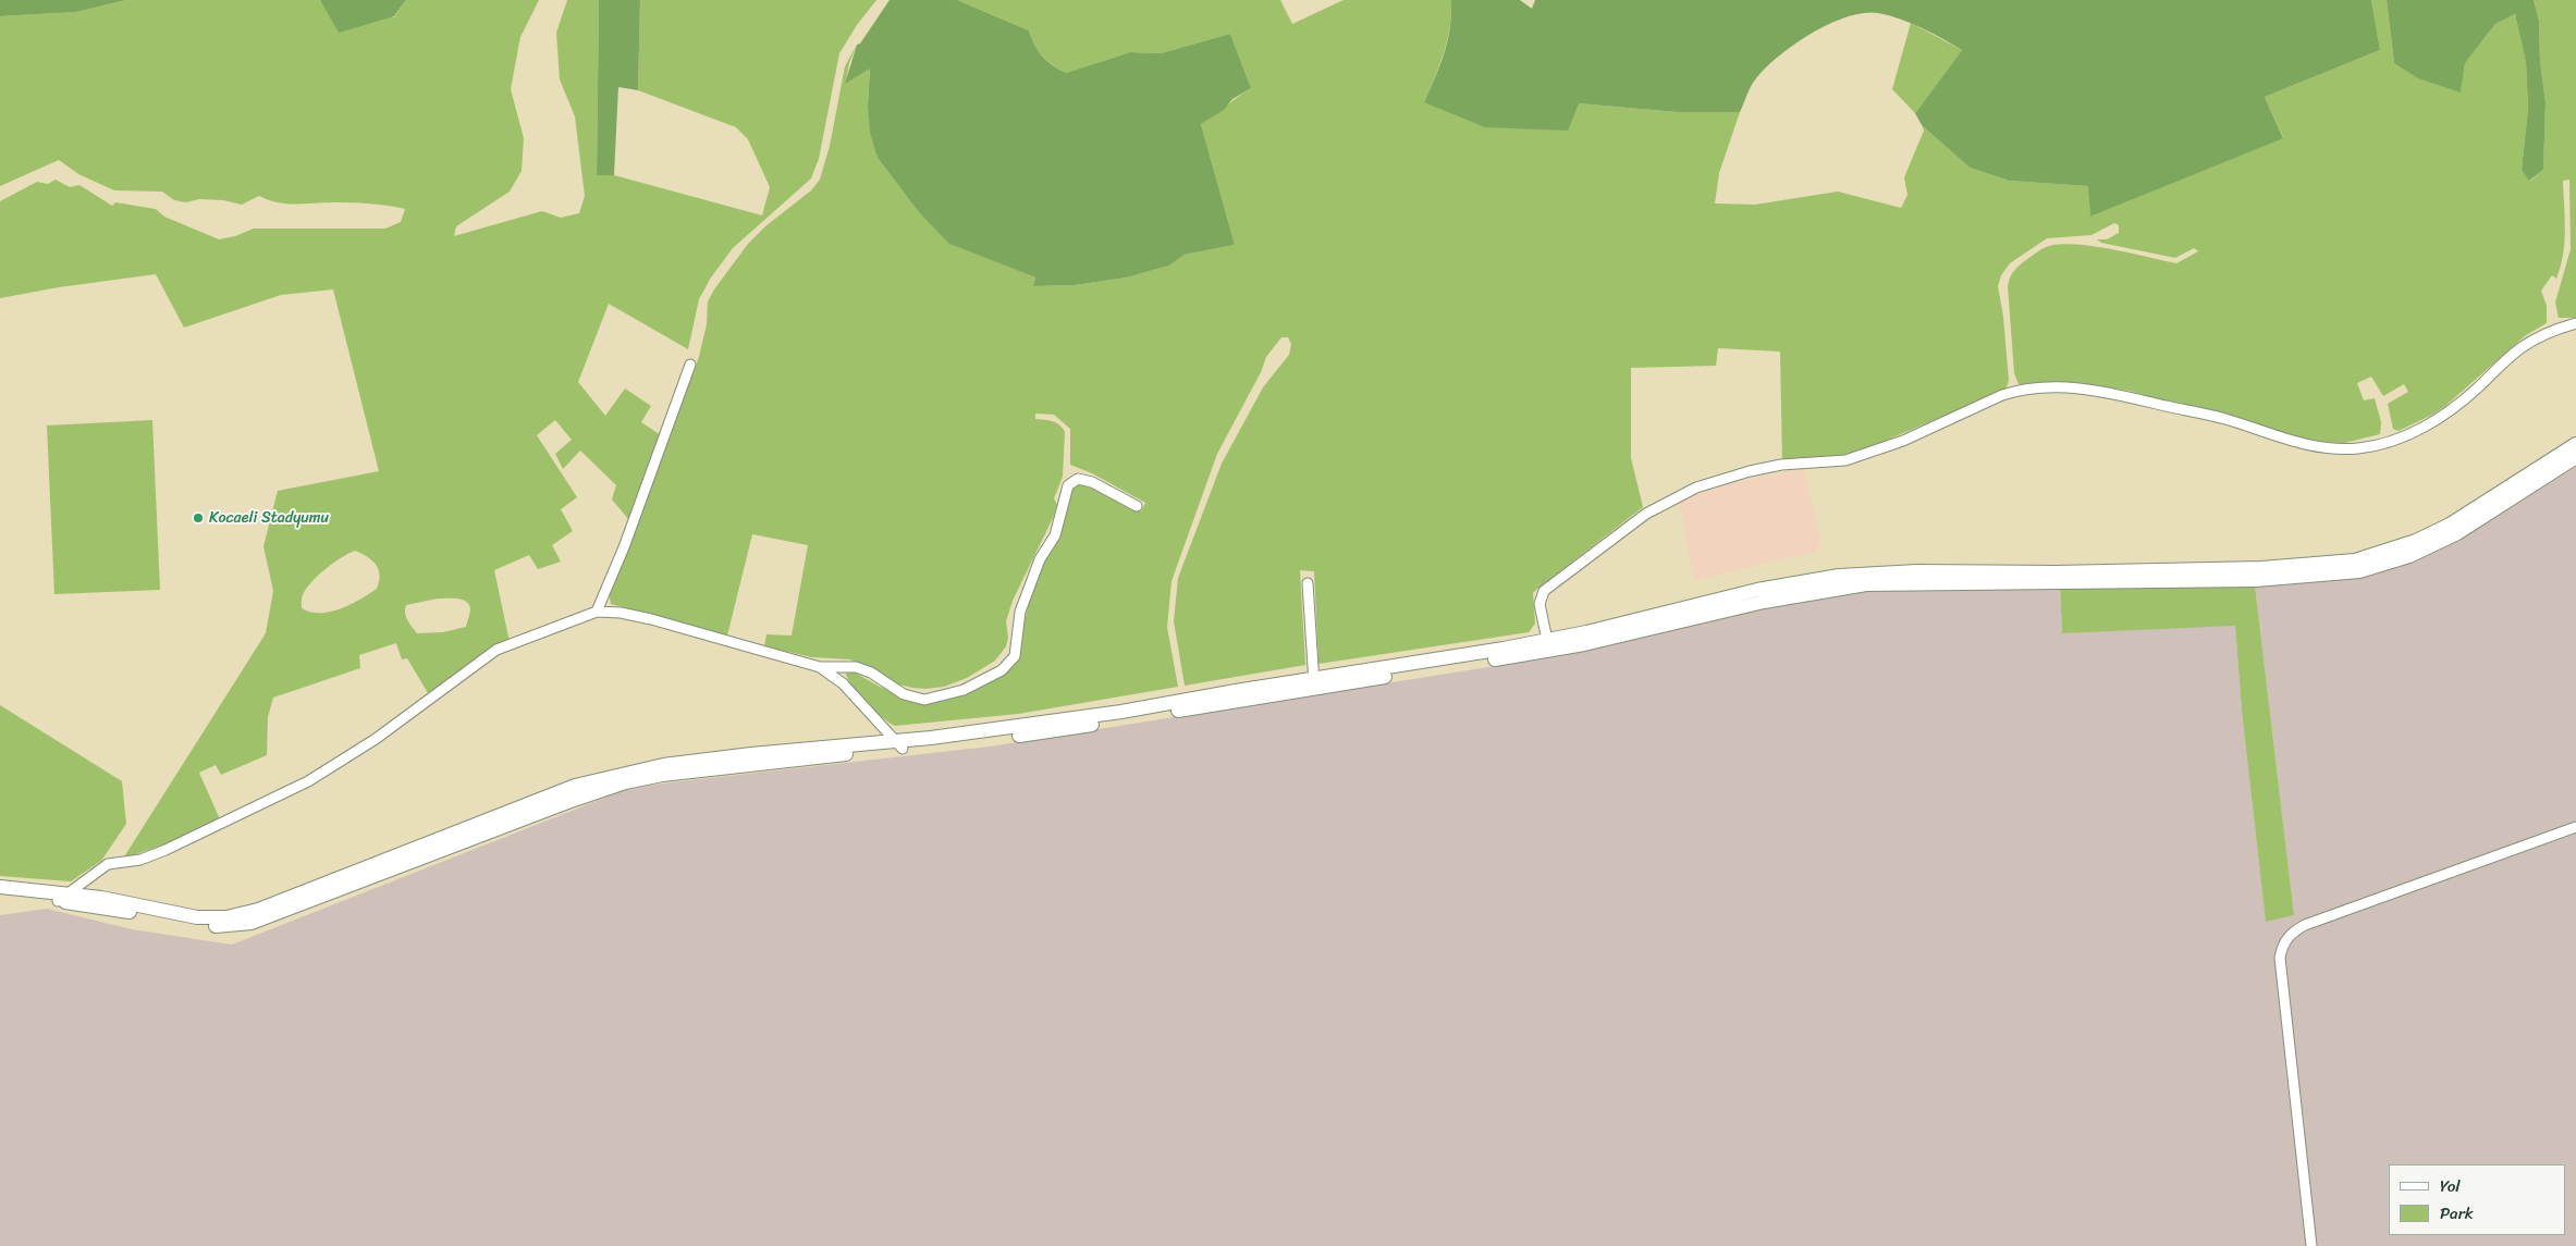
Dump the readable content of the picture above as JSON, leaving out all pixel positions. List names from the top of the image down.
{
  "places": ["Kocaeli Stadyumu"],
  "legend": ["Yol", "Park"]
}
